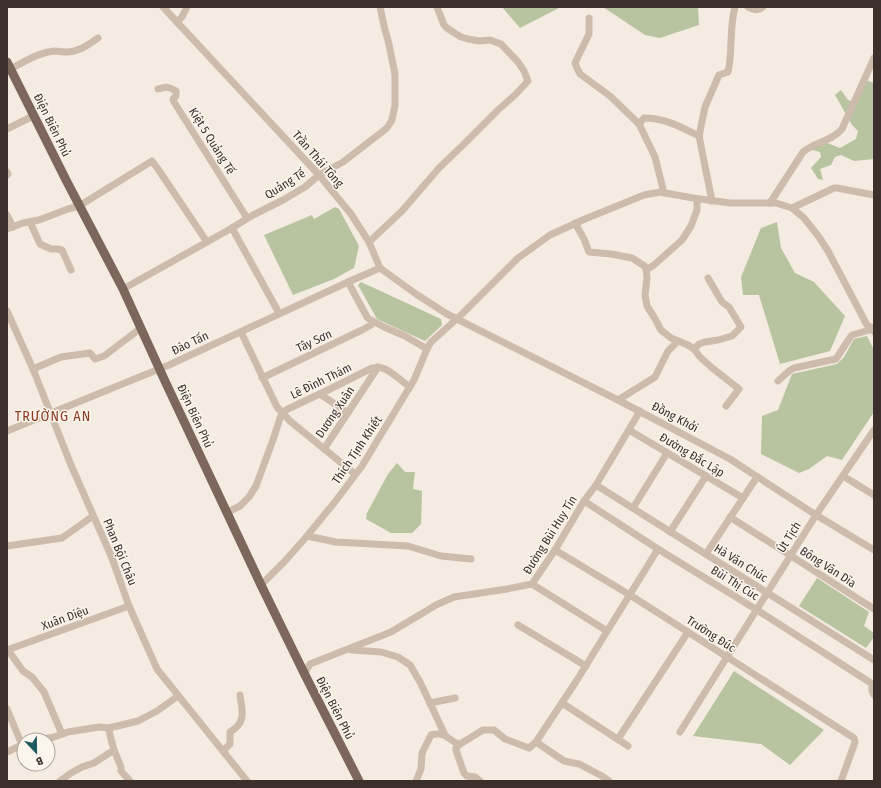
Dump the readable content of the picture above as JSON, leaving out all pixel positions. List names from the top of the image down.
{
  "streets": {
    "main road": ["Điện Biên Phủ"],
    "street": [
      "Kiệt 5 Quảng Tế",
      "Trần Thái Tông",
      "Quảng Tế",
      "Tây Sơn",
      "Đào Tấn",
      "Lê Đình Thám",
      "Dương Xuân",
      "Đồng Khởi",
      "Thích Tịnh Khiết",
      "Đường Đắc Lập",
      "Đường Bùi Huy Tín",
      "Út Tịch",
      "Phan Bội Châu",
      "Hà Văn Chúc",
      "Bông Văn Dĩa",
      "Bùi Thị Cúc",
      "Xuân Diệu",
      "Trường Đúc"
    ]
  },
  "crossings": [
    ["Điện Biên Phủ", "Quảng Tế"],
    ["Điện Biên Phủ", "Đào Tấn"],
    ["Điện Biên Phủ", "Lê Đình Thám"],
    ["Điện Biên Phủ", "Thích Tịnh Khiết"],
    ["Điện Biên Phủ", "Đường Bùi Huy Tín"],
    ["Kiệt 5 Quảng Tế", "Quảng Tế"],
    ["Trần Thái Tông", "Quảng Tế"],
    ["Trần Thái Tông", "Đào Tấn"],
    ["Đào Tấn", "Phan Bội Châu"],
    ["Lê Đình Thám", "Dương Xuân"],
    ["Đồng Khởi", "Thích Tịnh Khiết"],
    ["Đồng Khởi", "Đường Bùi Huy Tín"],
    ["Đồng Khởi", "Út Tịch"],
    ["Đường Đắc Lập", "Đường Bùi Huy Tín"],
    ["Đường Bùi Huy Tín", "Hà Văn Chúc"],
    ["Đường Bùi Huy Tín", "Bùi Thị Cúc"],
    ["Đường Bùi Huy Tín", "Trường Đúc"],
    ["Út Tịch", "Hà Văn Chúc"],
    ["Út Tịch", "Bông Văn Dĩa"],
    ["Út Tịch", "Bùi Thị Cúc"],
    ["Út Tịch", "Trường Đúc"],
    ["Phan Bội Châu", "Xuân Diệu"]
  ],
  "districts": ["TRƯỜNG AN"],
  "north": "bottom"
}
